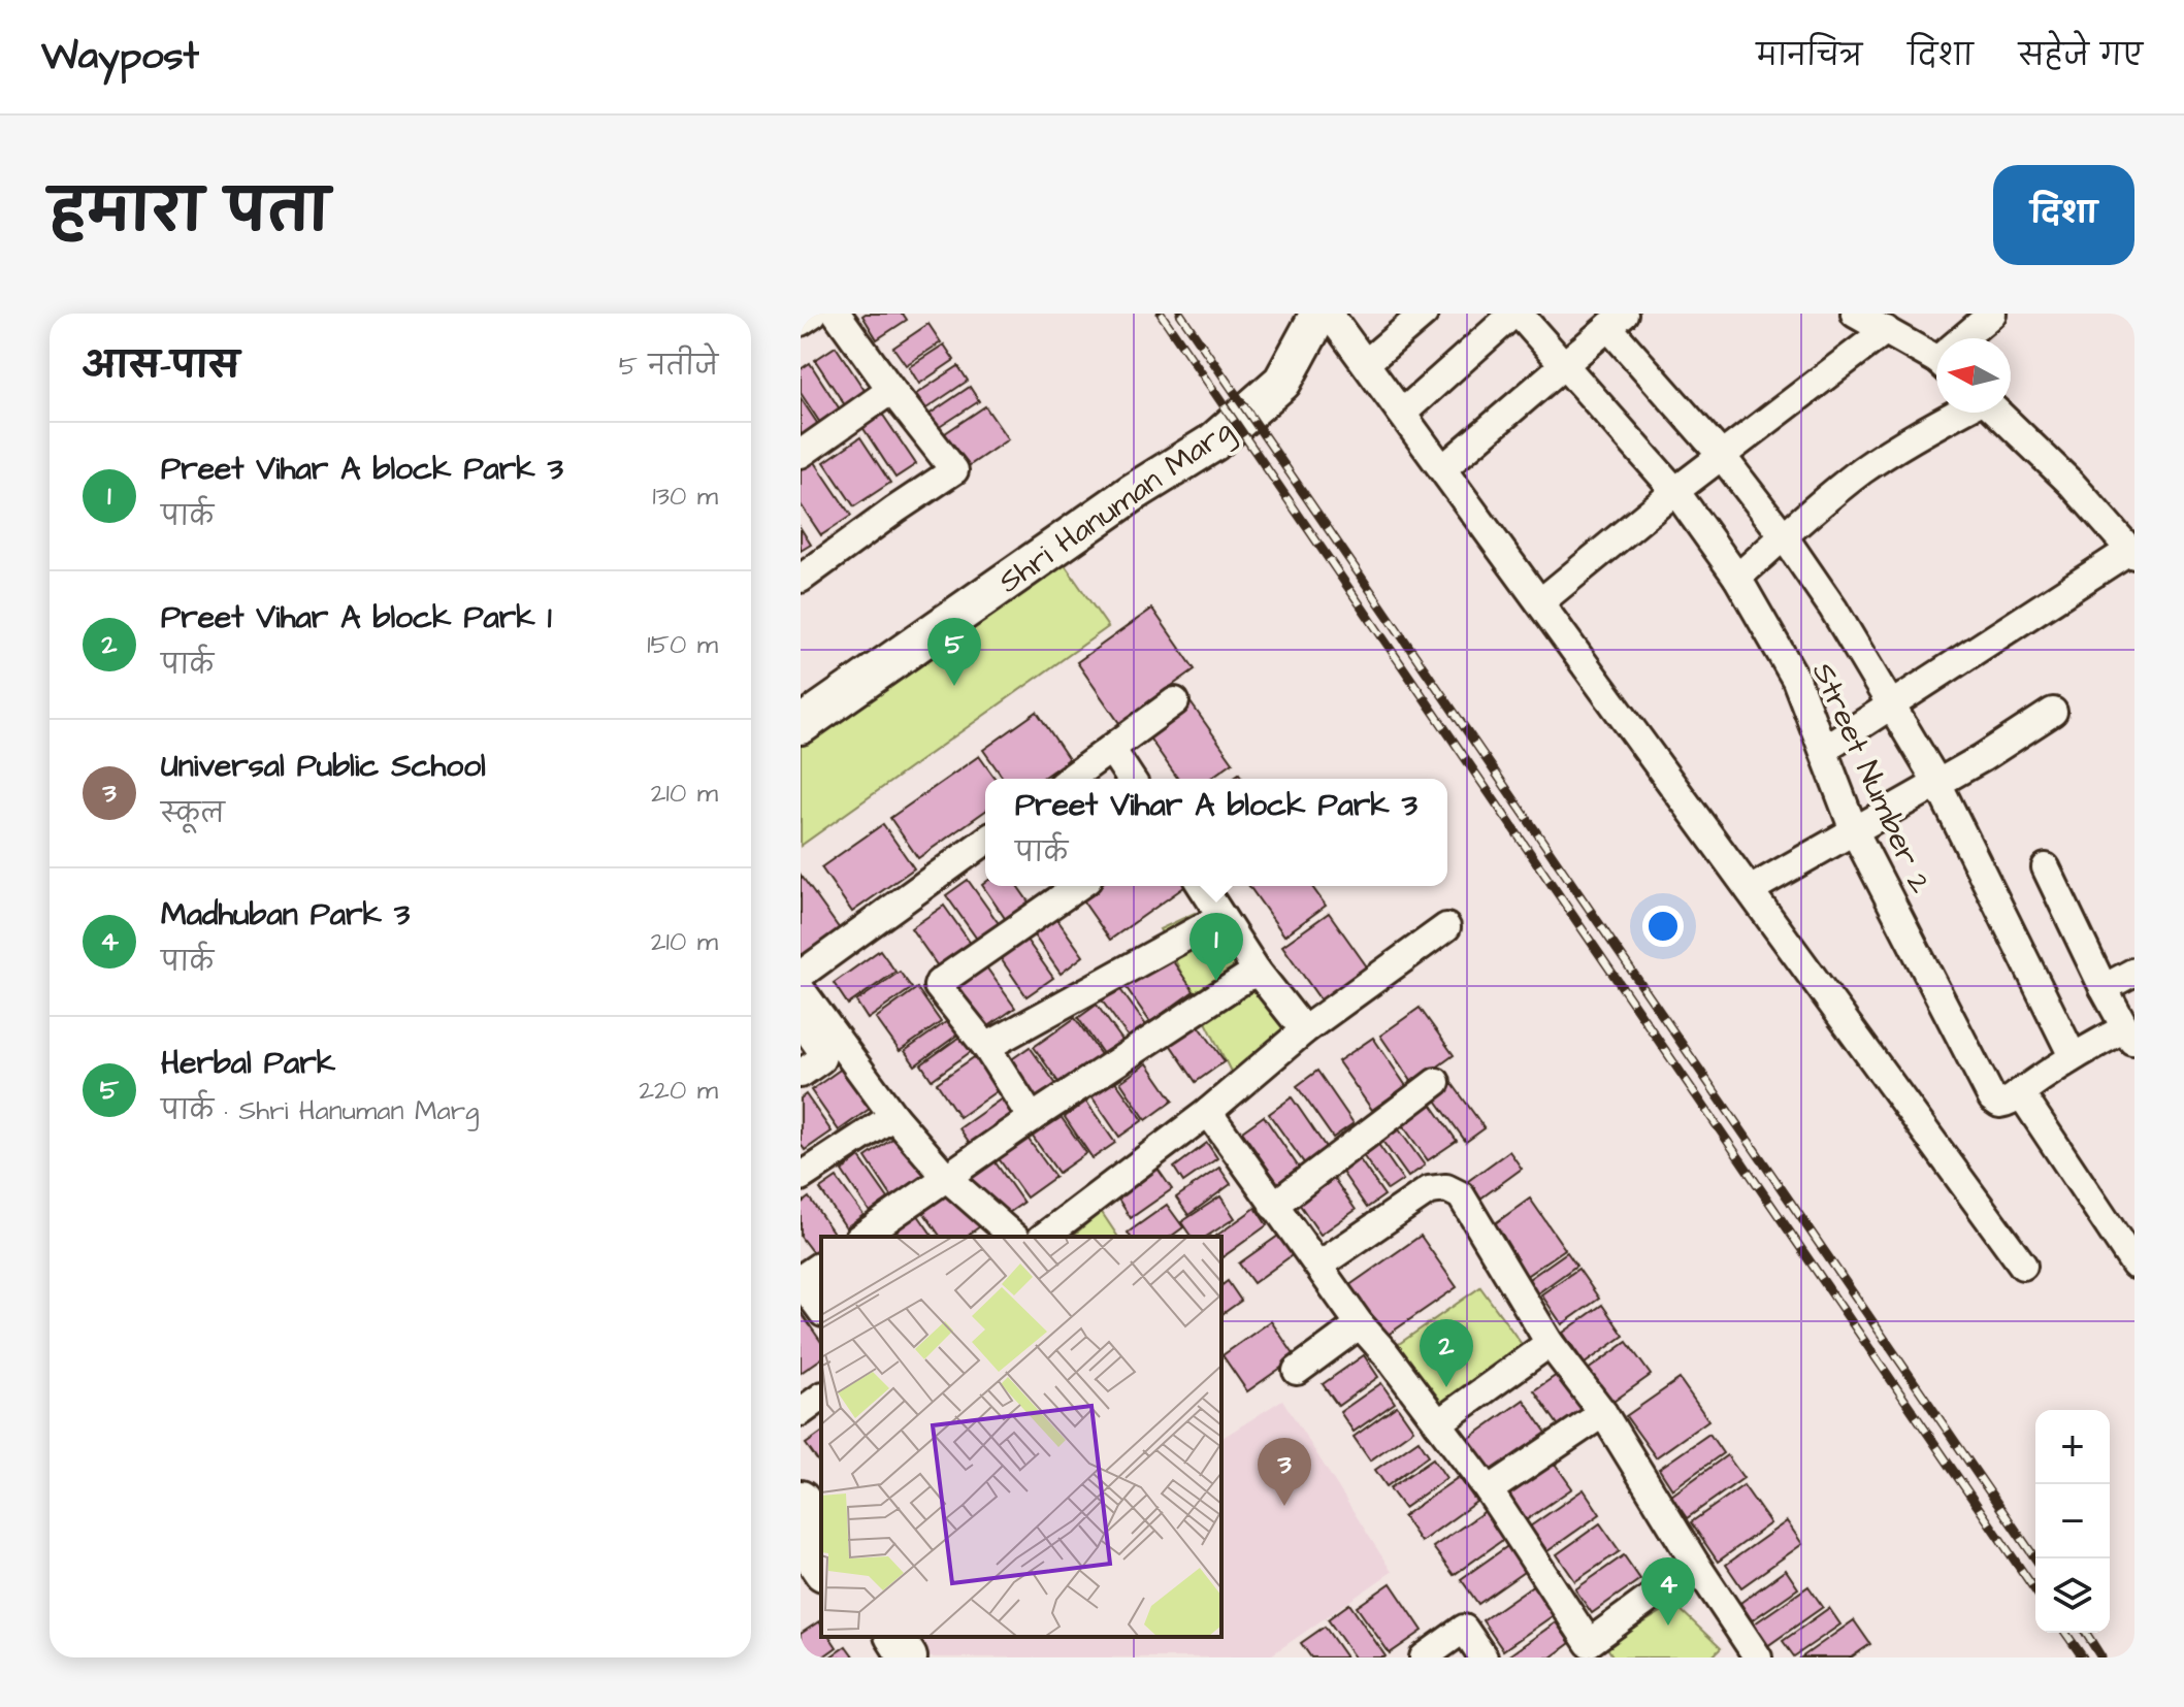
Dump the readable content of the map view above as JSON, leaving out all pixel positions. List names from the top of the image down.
{
  "streets": {
    "street": ["Shri Hanuman Marg", "Street Number 2"]
  },
  "north": "left",
  "page": {
    "header": "Waypost",
    "nav": ["मानचित्र", "दिशा", "सहेजे गए"],
    "title": "हमारा पता",
    "buttons": "दिशा",
    "heading": ["आस-पास", "5 नतीजे"],
    "list": [
      {
        "mark": "1",
        "name": "Preet Vihar A block Park 3",
        "note": "पार्क",
        "value": "130 m"
      },
      {
        "mark": "2",
        "name": "Preet Vihar A block Park 1",
        "note": "पार्क",
        "value": "150 m"
      },
      {
        "mark": "3",
        "name": "Universal Public School",
        "note": "स्कूल",
        "value": "210 m"
      },
      {
        "mark": "4",
        "name": "Madhuban Park 3",
        "note": "पार्क",
        "value": "210 m"
      },
      {
        "mark": "5",
        "name": "Herbal Park",
        "note": "पार्क · Shri Hanuman Marg",
        "value": "220 m"
      }
    ],
    "pins": [
      "5",
      "1",
      "2",
      "3",
      "4"
    ],
    "popup": ["Preet Vihar A block Park 3", "पार्क"],
    "map_buttons": ["+", "−"]
  }
}
